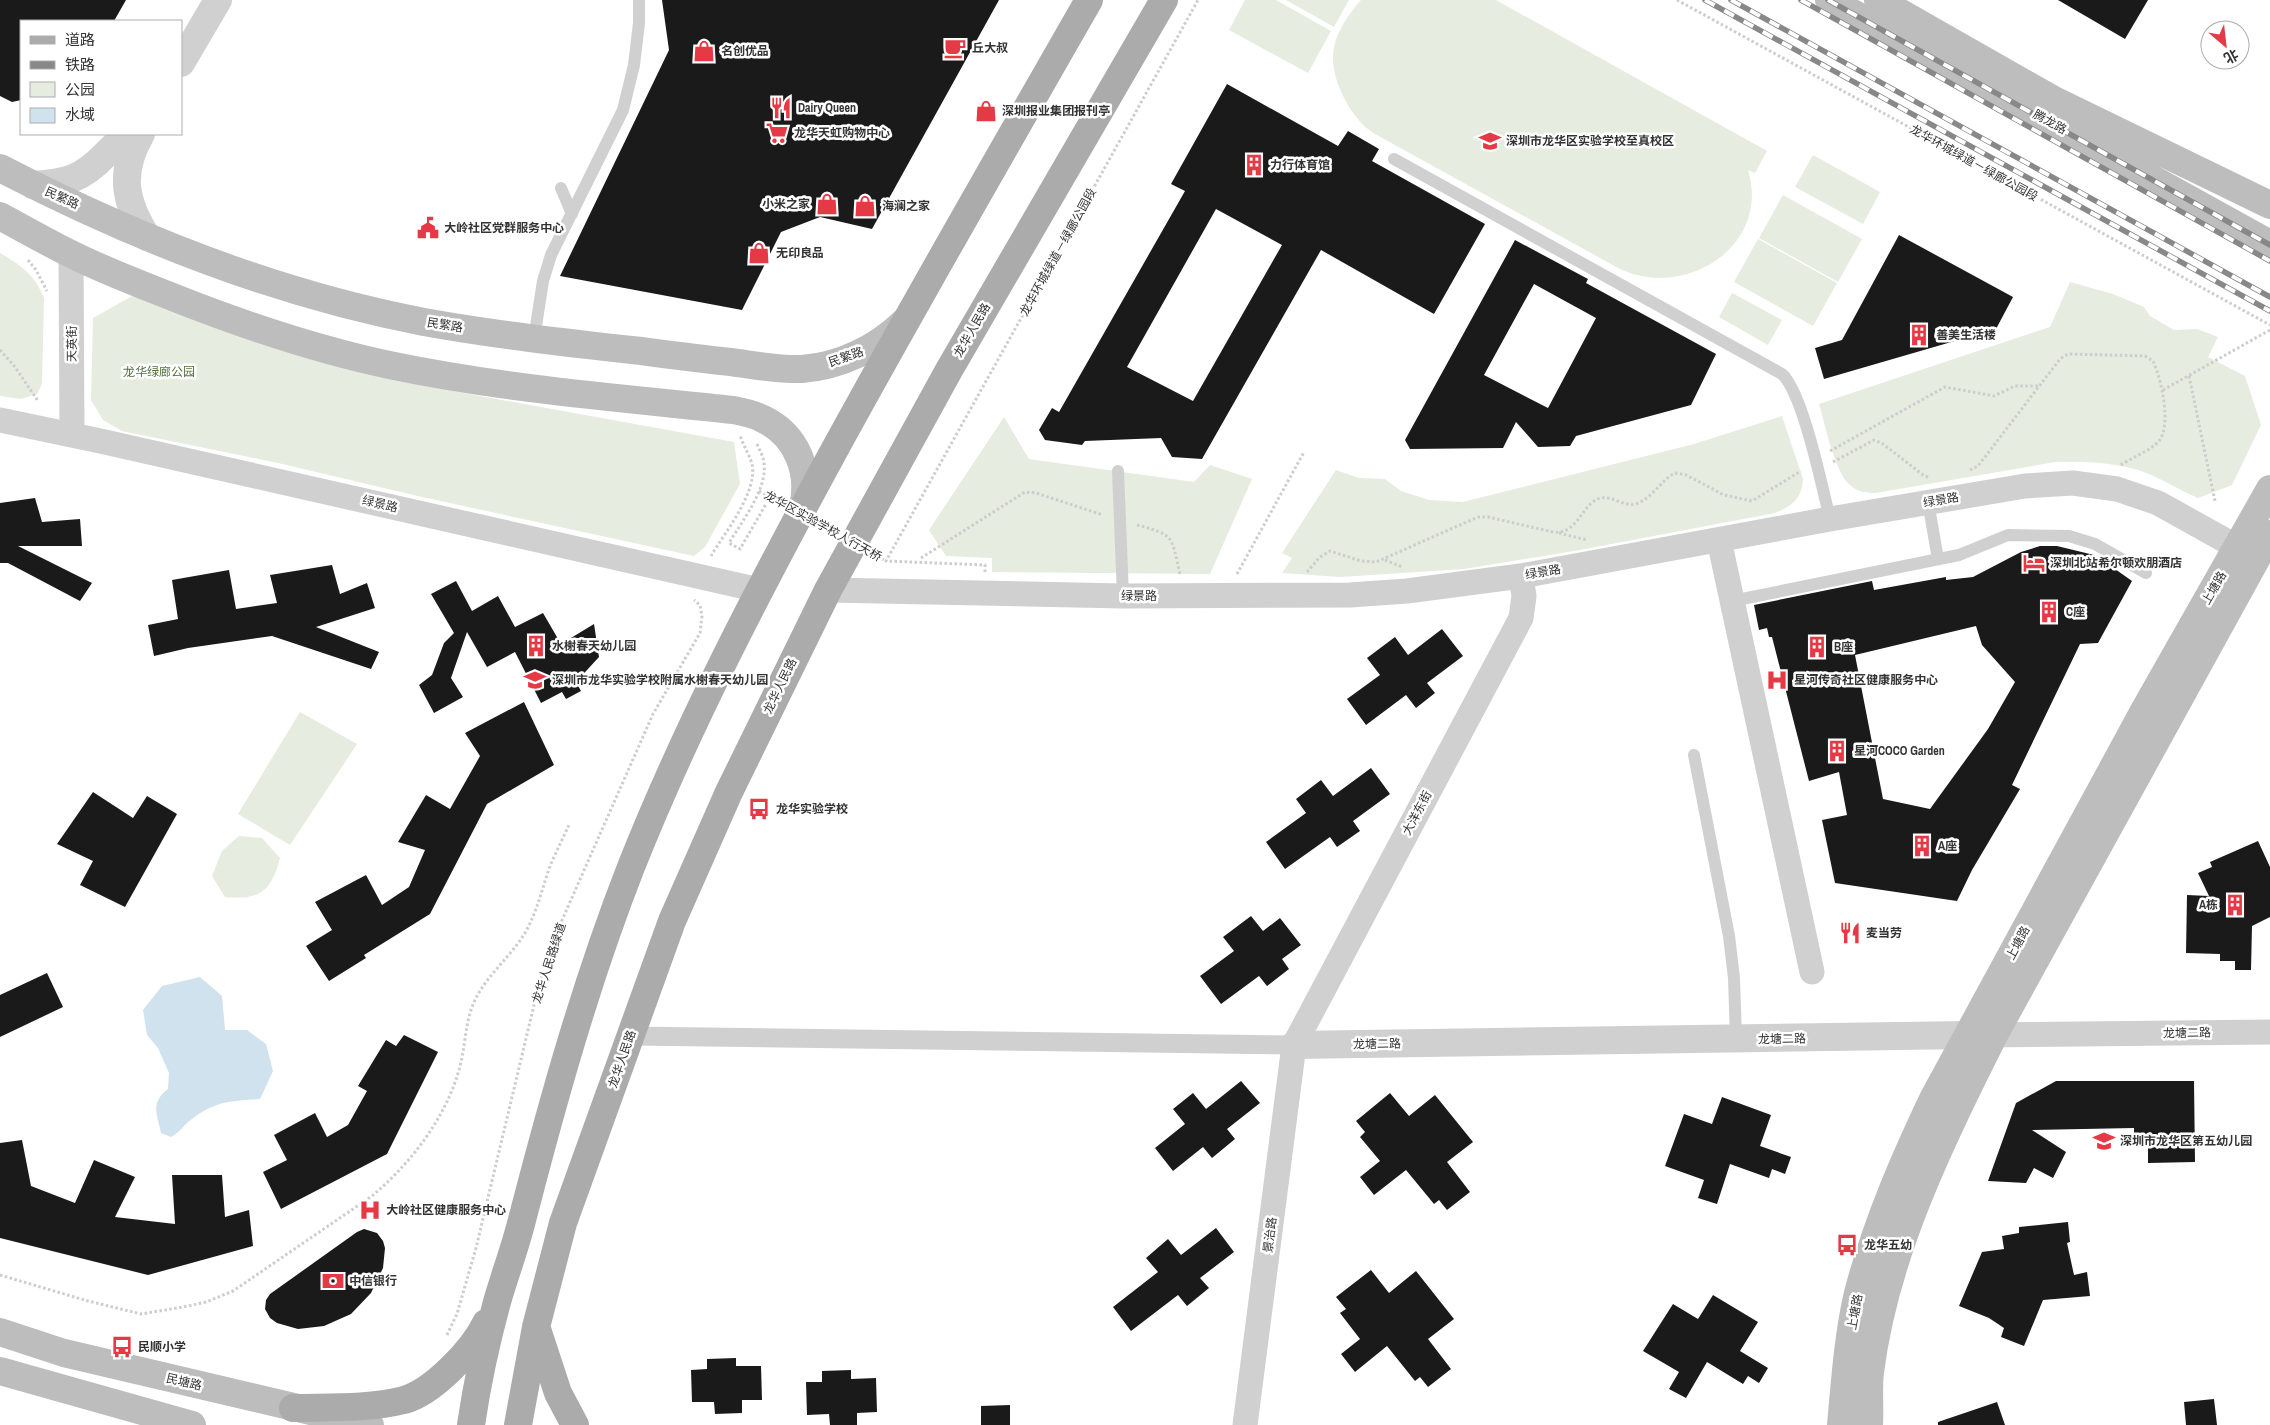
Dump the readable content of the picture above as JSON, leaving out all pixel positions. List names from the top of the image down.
{
  "streets": {
    "main road": [
      "腾龙路",
      "民繁路",
      "龙华人民路",
      "上塘路",
      "民塘路"
    ],
    "street": [
      "天英街",
      "绿景路",
      "大洋东街",
      "龙塘二路",
      "景治路"
    ],
    "path": ["龙华环城绿道－绿廊公园段", "龙华区实验学校人行天桥", "龙华人民路绿道"]
  },
  "crossings": [
    ["龙华环城绿道－绿廊公园段", "龙华区实验学校人行天桥"],
    ["龙华人民路", "绿景路"],
    ["天英街", "绿景路"],
    ["绿景路", "上塘路"],
    ["绿景路", "大洋东街"],
    ["上塘路", "龙塘二路"],
    ["大洋东街", "龙塘二路"],
    ["大洋东街", "景治路"],
    ["龙塘二路", "景治路"]
  ],
  "parks": ["龙华绿廊公园"],
  "places": {
    "cafe": ["丘大叔"],
    "shop": [
      "名创优品",
      "深圳报业集团报刊亭",
      "小米之家",
      "海澜之家",
      "无印良品"
    ],
    "restaurant": ["Dairy Queen", "麦当劳"],
    "supermarket": ["龙华天虹购物中心"],
    "school or university": ["深圳市龙华区实验学校至真校区", "深圳市龙华实验学校附属水榭春天幼儿园", "深圳市龙华区第五幼儿园"],
    "building": [
      "力行体育馆",
      "善美生活楼",
      "C座",
      "水榭春天幼儿园",
      "B座",
      "星河COCO Garden",
      "A座",
      "A栋"
    ],
    "public building": ["大岭社区党群服务中心"],
    "hotel": ["深圳北站希尔顿欢朋酒店"],
    "hospital": ["星河传奇社区健康服务中心", "大岭社区健康服务中心"],
    "bus stop": ["龙华实验学校", "龙华五幼", "民顺小学"],
    "bank": ["中信银行"]
  },
  "legend": [
    "道路",
    "铁路",
    "公园",
    "水域"
  ],
  "north": "bottom right"
}
